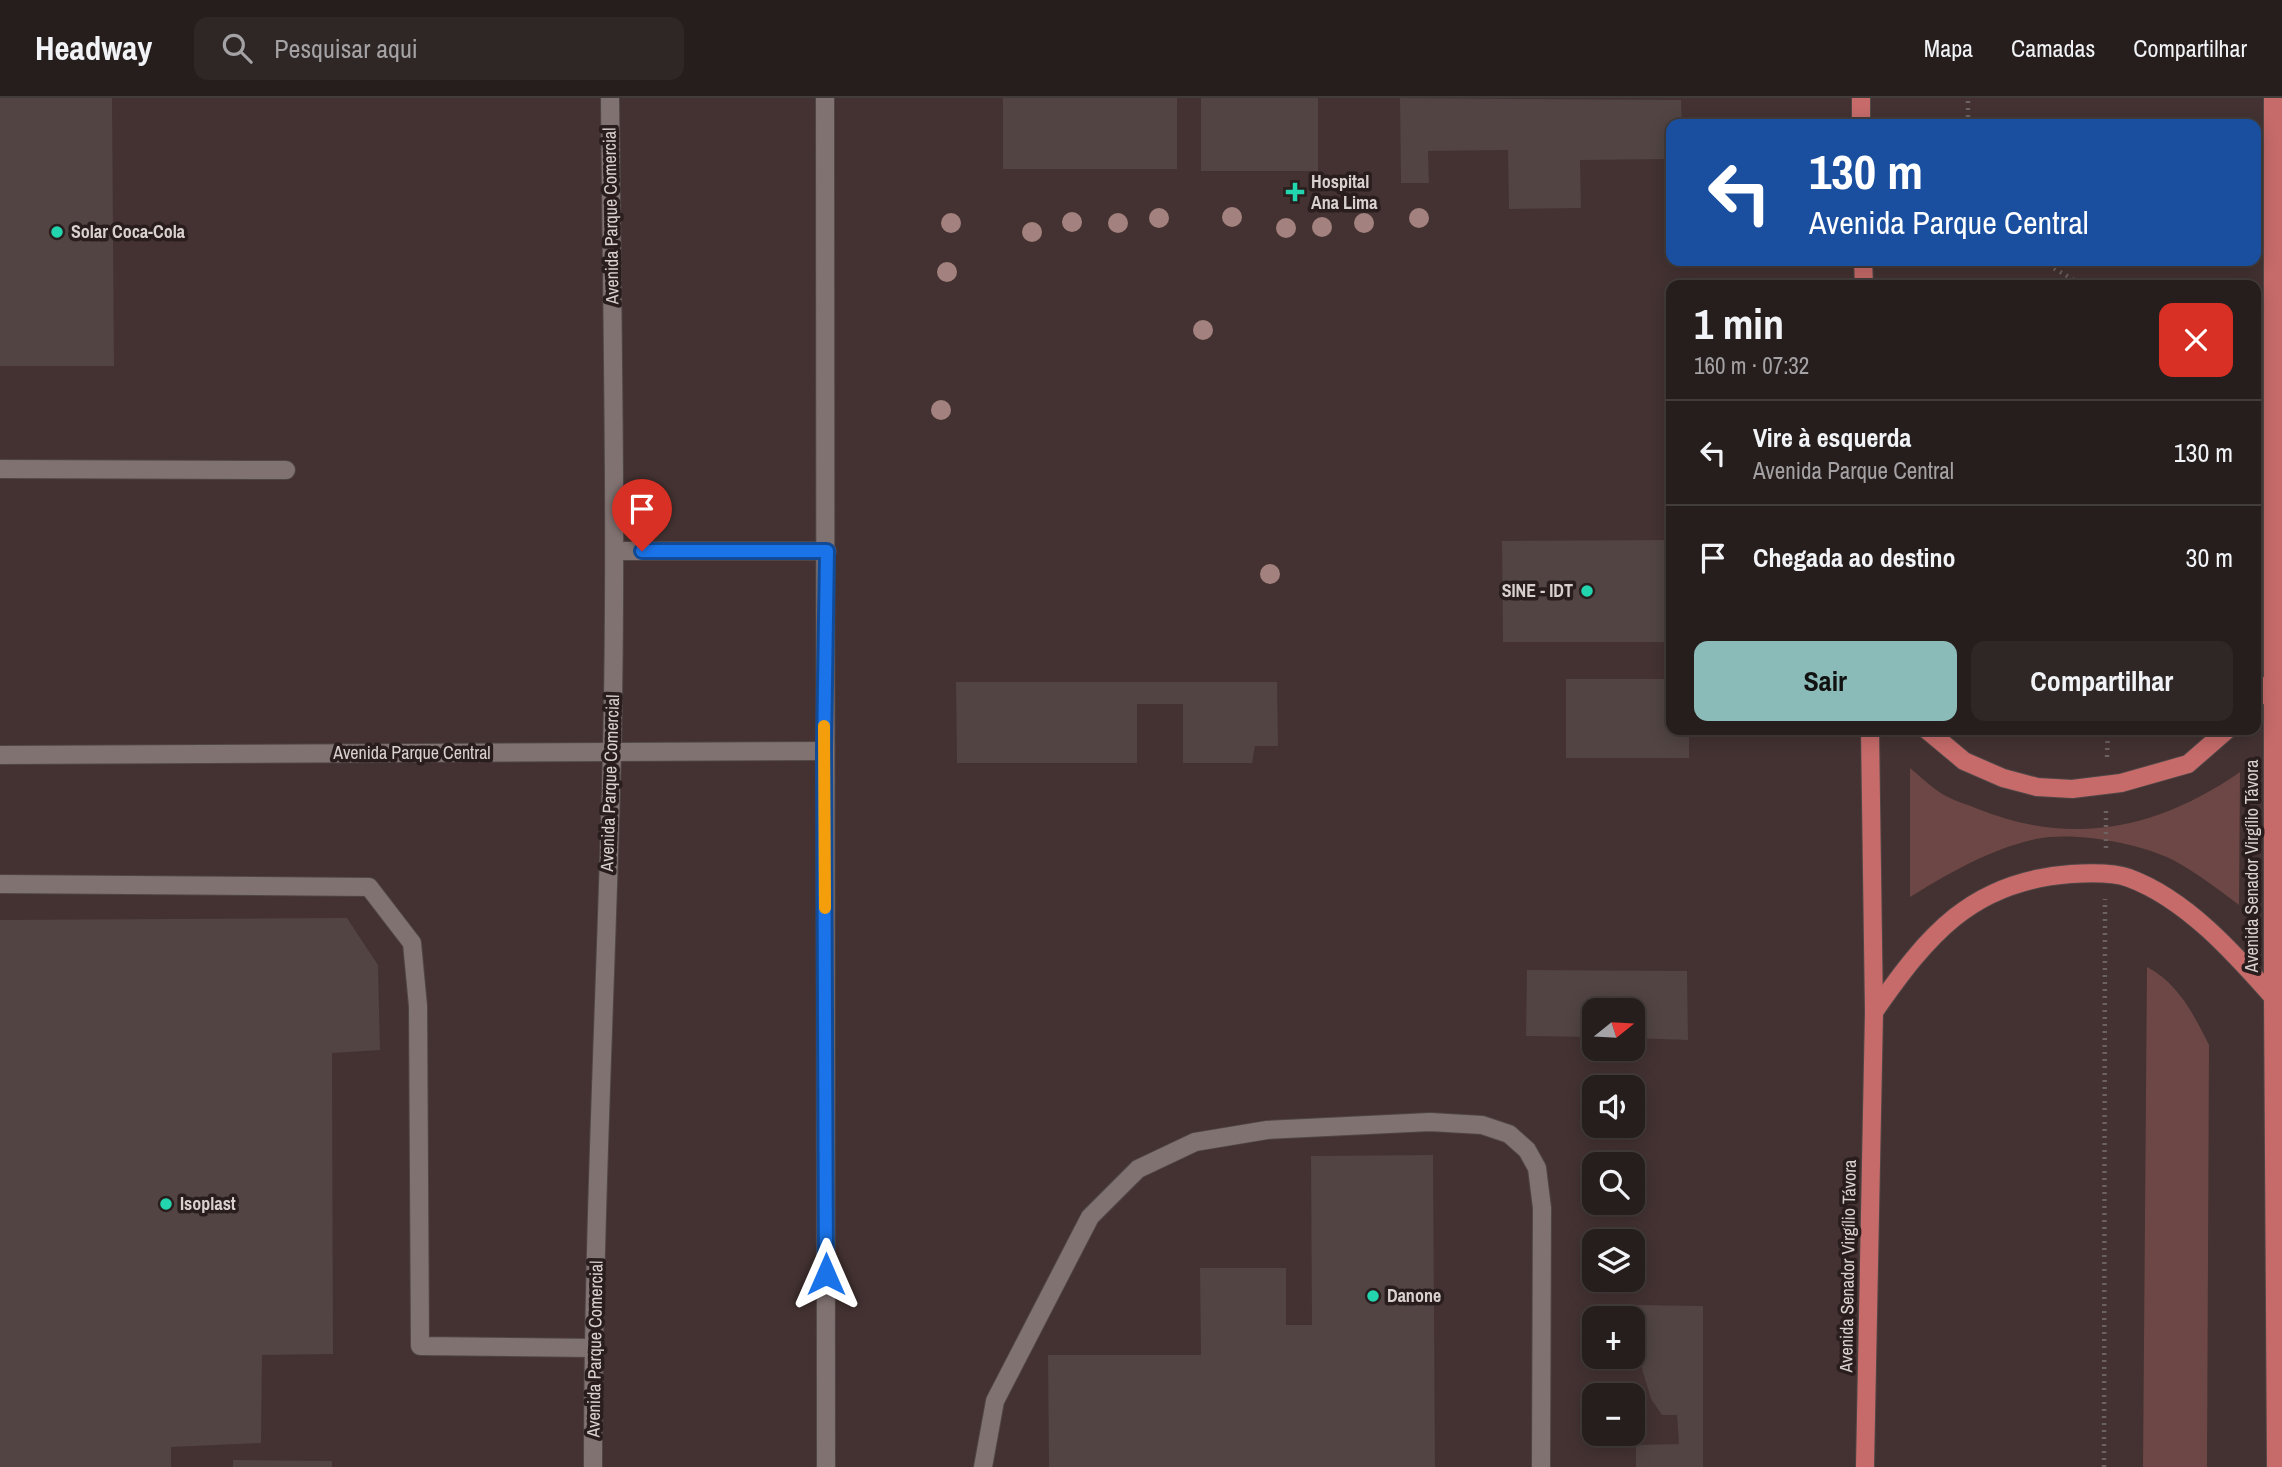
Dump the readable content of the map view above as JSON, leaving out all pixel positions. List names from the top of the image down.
{
  "streets": {
    "main road": ["Avenida Senador Virgílio Távora"],
    "street": ["Avenida Parque Comercial", "Avenida Parque Central"]
  },
  "crossings": [
    ["Avenida Parque Comercial", "Avenida Parque Central"]
  ],
  "places": {
    "health": ["Hospital Ana Lima"],
    "other": [
      "Solar Coca-Cola",
      "SINE - IDT",
      "Isoplast",
      "Danone"
    ]
  },
  "north": "right",
  "page": {
    "header": "Headway",
    "search": "Pesquisar aqui",
    "nav": ["Mapa", "Camadas", "Compartilhar"],
    "turn": ["130 m", "Avenida Parque Central"],
    "heading": ["1 min", "160 m · 07:32"],
    "list": [
      {
        "name": "Vire à esquerda",
        "note": "Avenida Parque Central",
        "value": "130 m"
      },
      {
        "name": "Chegada ao destino",
        "value": "30 m"
      }
    ],
    "buttons": ["Sair", "Compartilhar"],
    "map_buttons": ["+", "−"]
  }
}
